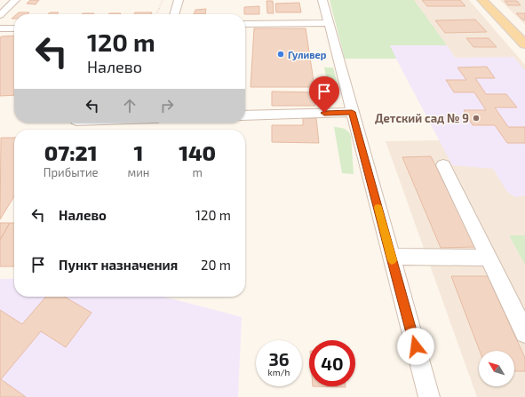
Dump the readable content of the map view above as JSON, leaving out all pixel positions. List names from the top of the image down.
{
  "places": ["Гуливер", "Детский сад № 9"],
  "north": "top left",
  "page": {
    "turn": ["120 m", "Налево"],
    "eta": [
      "07:21",
      "Прибытие",
      "1",
      "мин",
      "140",
      "m"
    ],
    "list": [
      {
        "name": "Налево",
        "value": "120 m"
      },
      {
        "name": "Пункт назначения",
        "value": "20 m"
      }
    ],
    "speed": "36 km/h",
    "limit": "40"
  }
}
